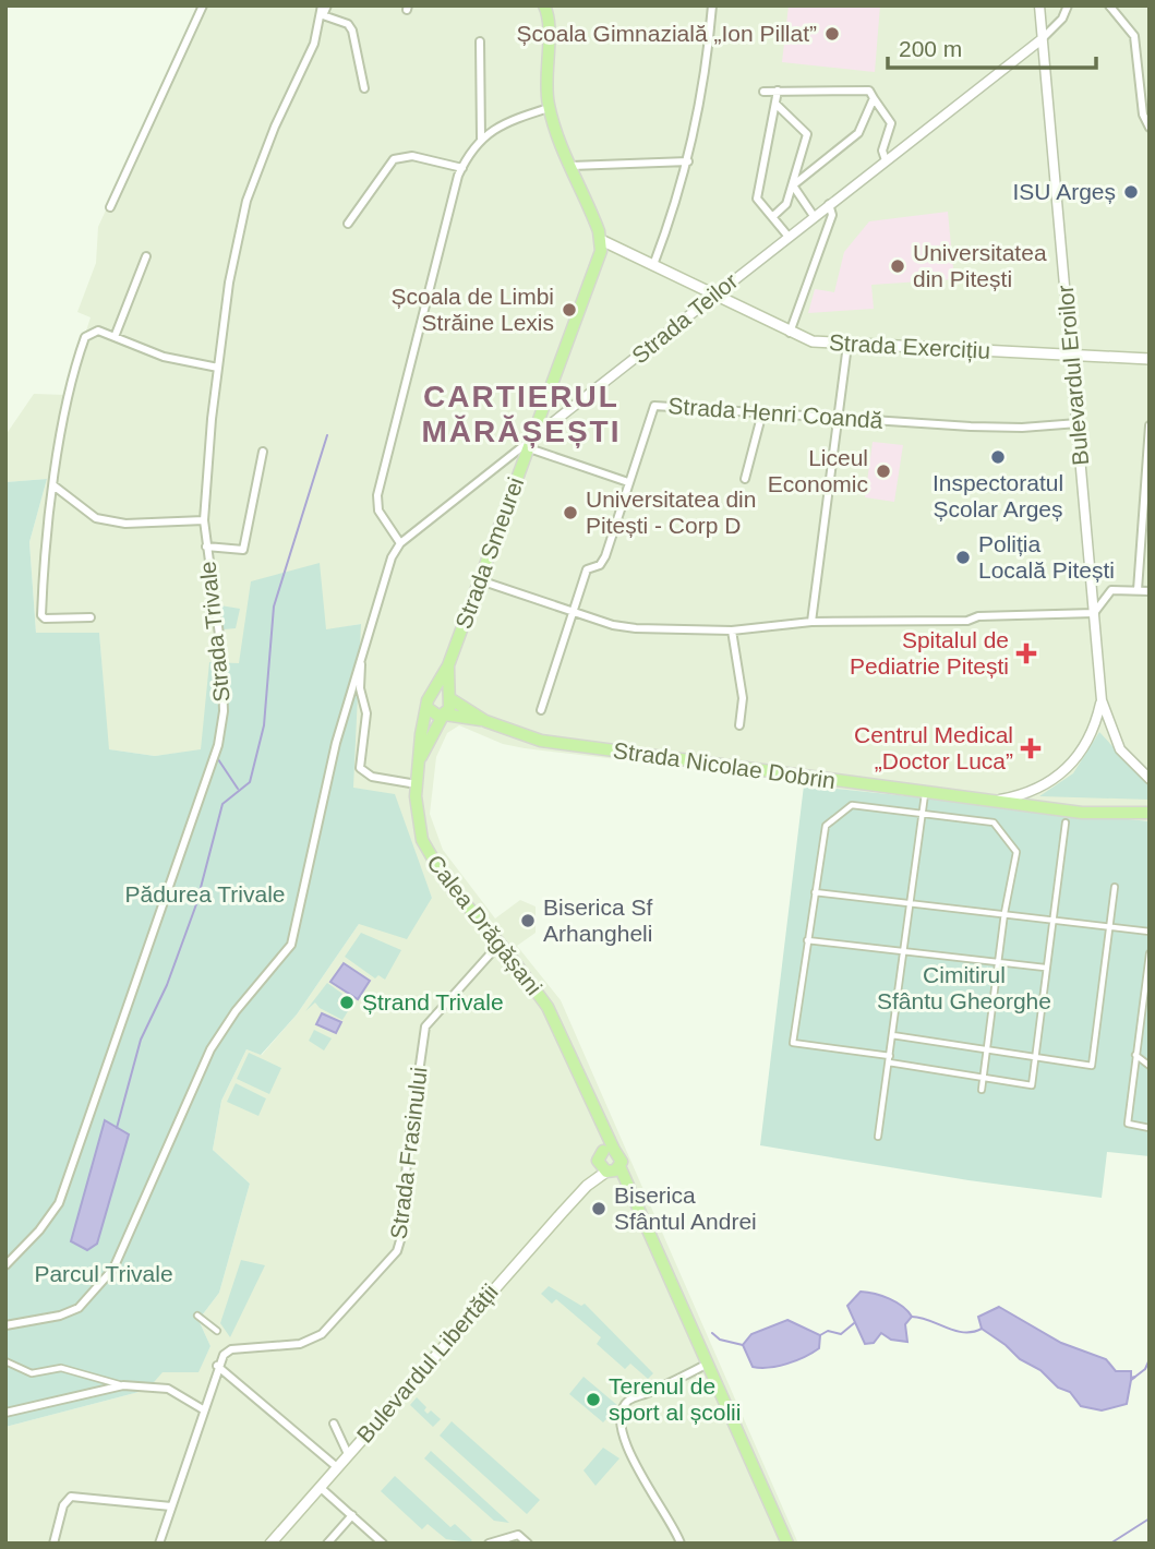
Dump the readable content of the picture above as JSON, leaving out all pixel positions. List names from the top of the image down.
{
  "streets": {
    "main road": [
      "Strada Exercițiu",
      "Strada Smeurei",
      "Strada Nicolae Dobrin",
      "Calea Drăgășani",
      "Bulevardul Libertății"
    ],
    "street": [
      "Strada Teilor",
      "Bulevardul Eroilor",
      "Strada Henri Coandă",
      "Strada Trivale",
      "Strada Frasinului"
    ]
  },
  "crossings": [
    ["Strada Teilor", "Strada Exercițiu"],
    ["Strada Teilor", "Bulevardul Eroilor"],
    ["Strada Teilor", "Strada Smeurei"],
    ["Strada Exercițiu", "Bulevardul Eroilor"],
    ["Strada Exercițiu", "Strada Smeurei"],
    ["Bulevardul Eroilor", "Strada Henri Coandă"],
    ["Bulevardul Eroilor", "Strada Nicolae Dobrin"],
    ["Strada Smeurei", "Strada Nicolae Dobrin"],
    ["Strada Smeurei", "Calea Drăgășani"],
    ["Strada Nicolae Dobrin", "Calea Drăgășani"],
    ["Calea Drăgășani", "Strada Frasinului"],
    ["Calea Drăgășani", "Bulevardul Libertății"]
  ],
  "districts": ["CARTIERUL MĂRĂȘEȘTI"],
  "parks": ["Pădurea Trivale", "Cimitirul Sfântu Gheorghe", "Parcul Trivale"],
  "places": {
    "other": [
      "Școala Gimnazială „Ion Pillat”",
      "ISU Argeș",
      "Universitatea din Pitești",
      "Școala de Limbi Străine Lexis",
      "Inspectoratul Școlar Argeș",
      "Liceul Economic",
      "Universitatea din Pitești - Corp D",
      "Poliția Locală Pitești",
      "Biserica Sf Arhangheli",
      "Ștrand Trivale",
      "Biserica Sfântul Andrei",
      "Terenul de sport al școlii"
    ],
    "health": ["Spitalul de Pediatrie Pitești", "Centrul Medical „Doctor Luca”"]
  },
  "scale_bar": "200 m"
}
